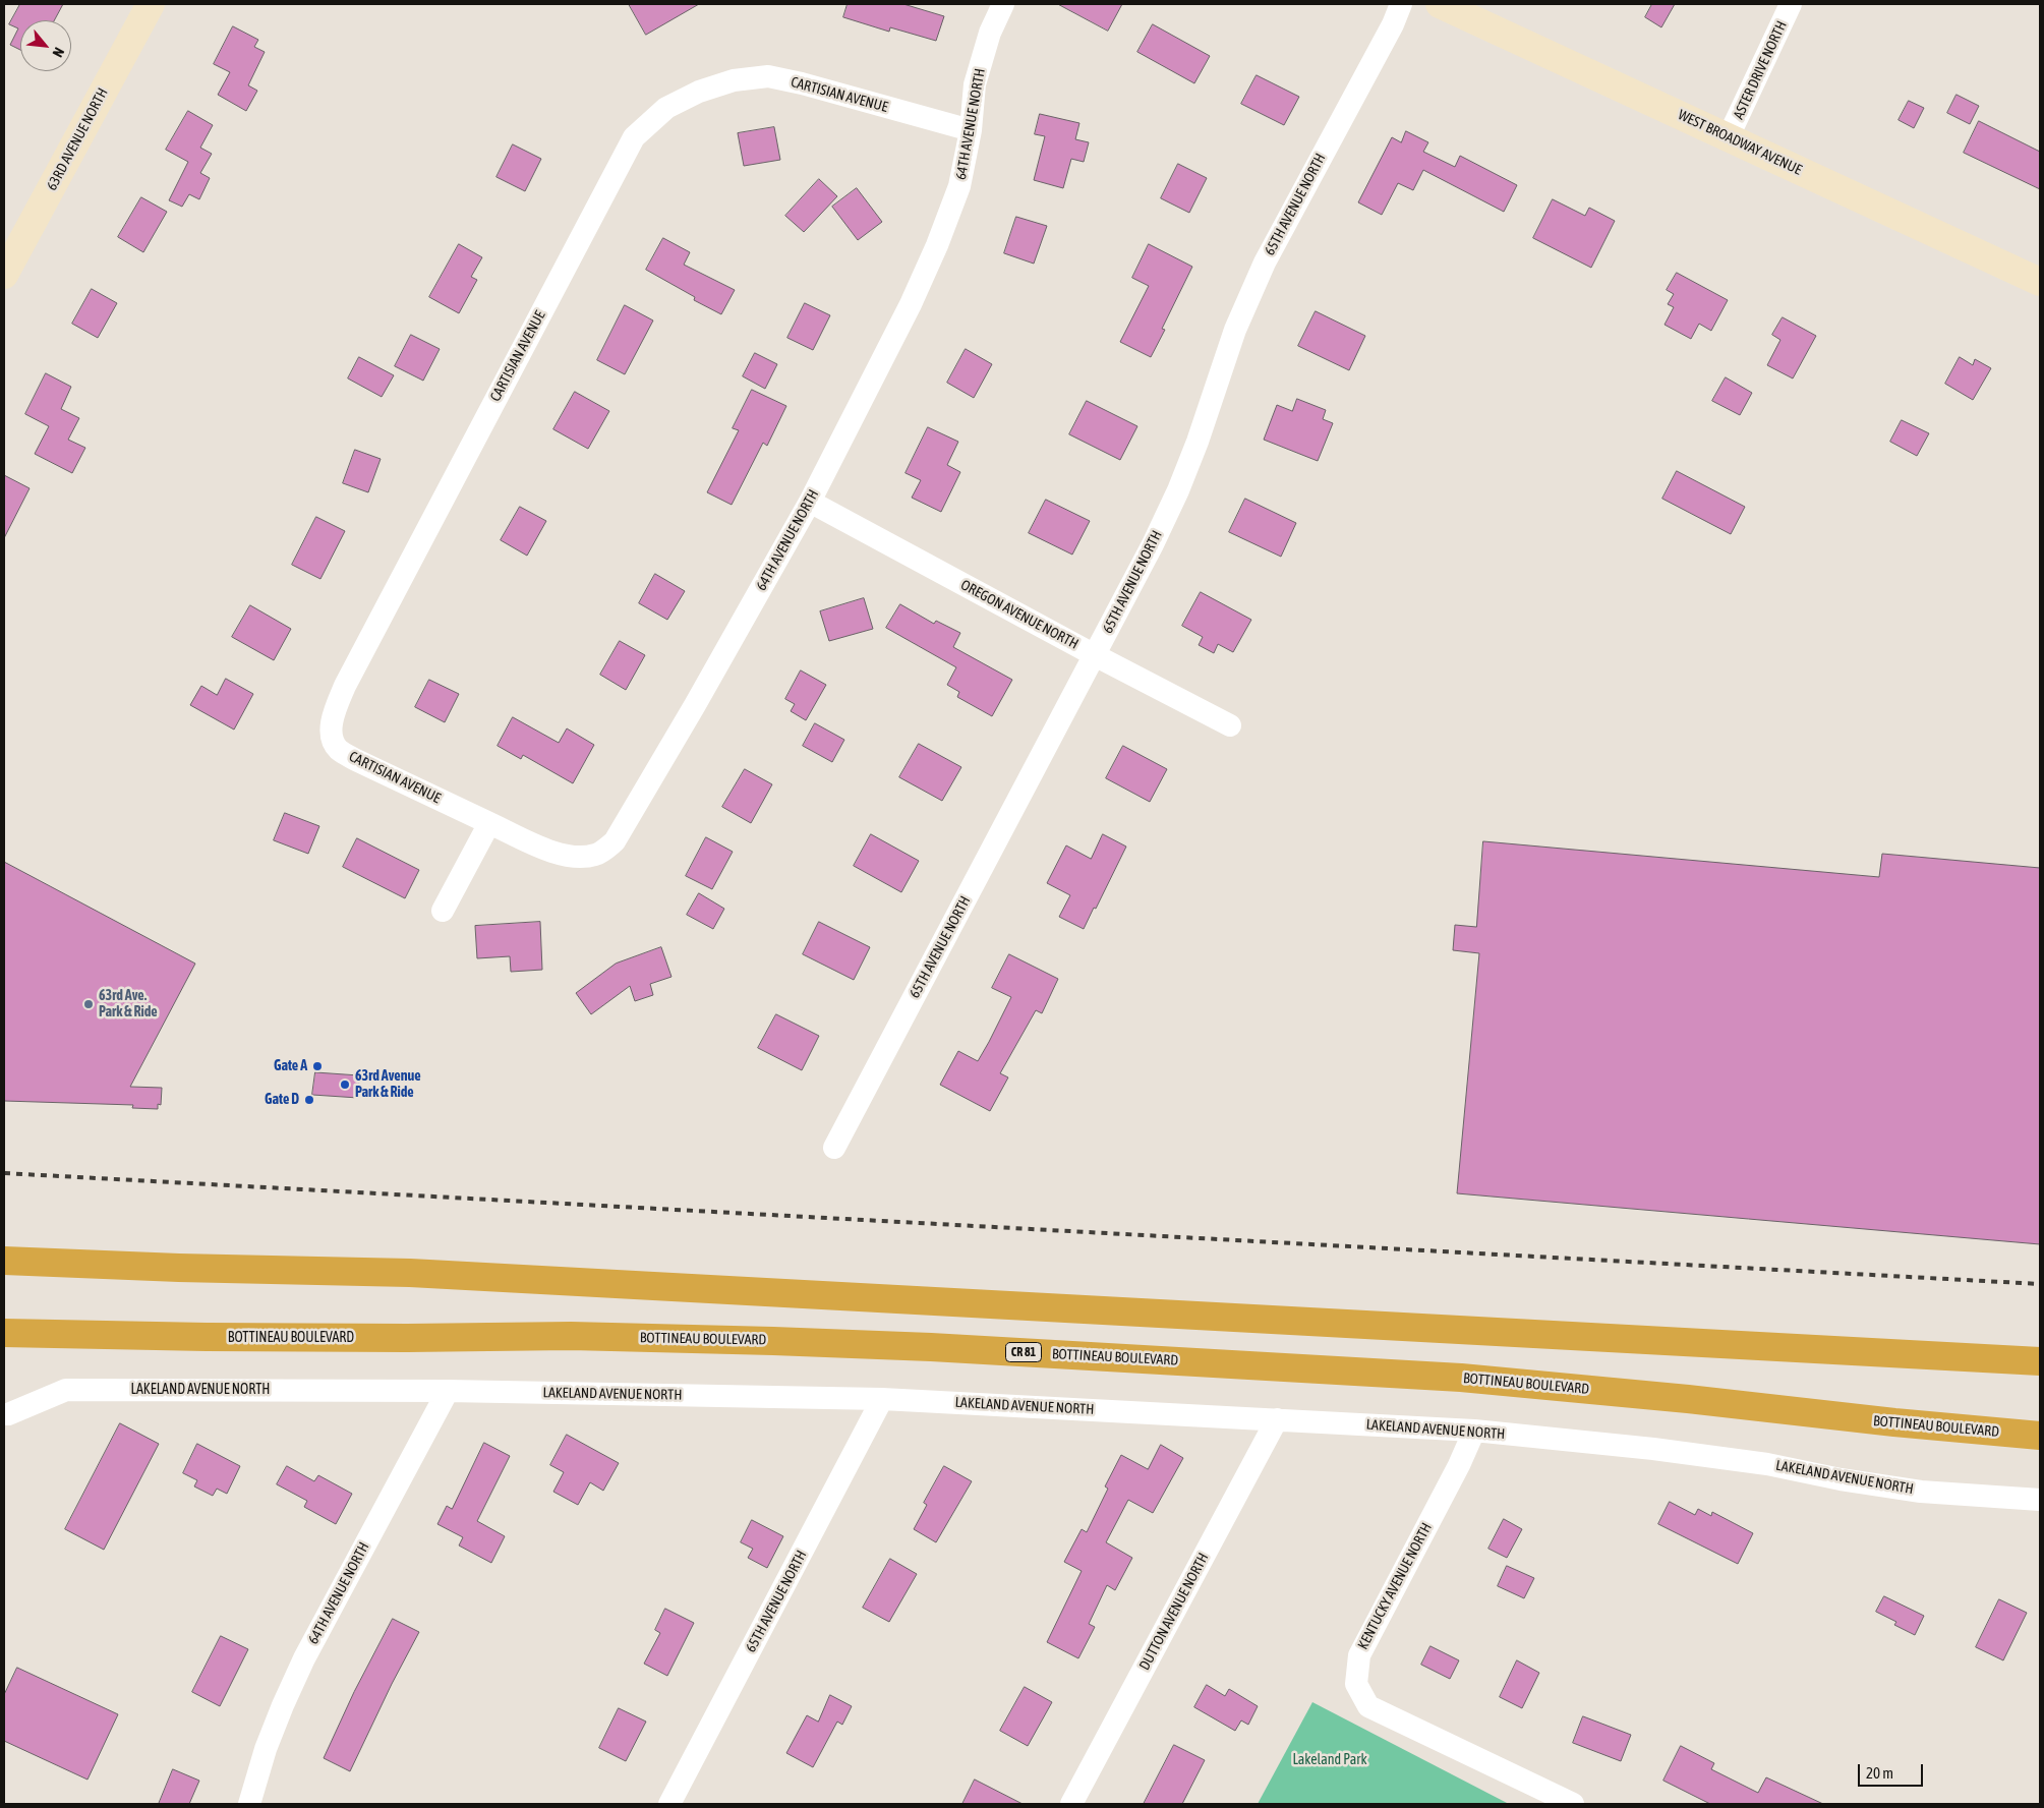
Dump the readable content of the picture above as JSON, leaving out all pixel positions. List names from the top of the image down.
{
  "streets": {
    "highway": ["BOTTINEAU BOULEVARD", "CR 81"],
    "street": [
      "ASTER DRIVE NORTH",
      "CARTISIAN AVENUE",
      "64TH AVENUE NORTH",
      "63RD AVENUE NORTH",
      "WEST BROADWAY AVENUE",
      "65TH AVENUE NORTH",
      "OREGON AVENUE NORTH",
      "LAKELAND AVENUE NORTH",
      "KENTUCKY AVENUE NORTH",
      "DUTTON AVENUE NORTH"
    ]
  },
  "crossings": [
    ["ASTER DRIVE NORTH", "WEST BROADWAY AVENUE"],
    ["CARTISIAN AVENUE", "64TH AVENUE NORTH"],
    ["64TH AVENUE NORTH", "OREGON AVENUE NORTH"],
    ["64TH AVENUE NORTH", "LAKELAND AVENUE NORTH"],
    ["65TH AVENUE NORTH", "OREGON AVENUE NORTH"],
    ["65TH AVENUE NORTH", "LAKELAND AVENUE NORTH"],
    ["LAKELAND AVENUE NORTH", "KENTUCKY AVENUE NORTH"],
    ["LAKELAND AVENUE NORTH", "DUTTON AVENUE NORTH"]
  ],
  "parks": ["Lakeland Park"],
  "places": [
    "63rd Ave. Park & Ride",
    "Gate A",
    "63rd Avenue Park & Ride",
    "Gate D"
  ],
  "scale_bar": "20 m",
  "north": "bottom right"
}
